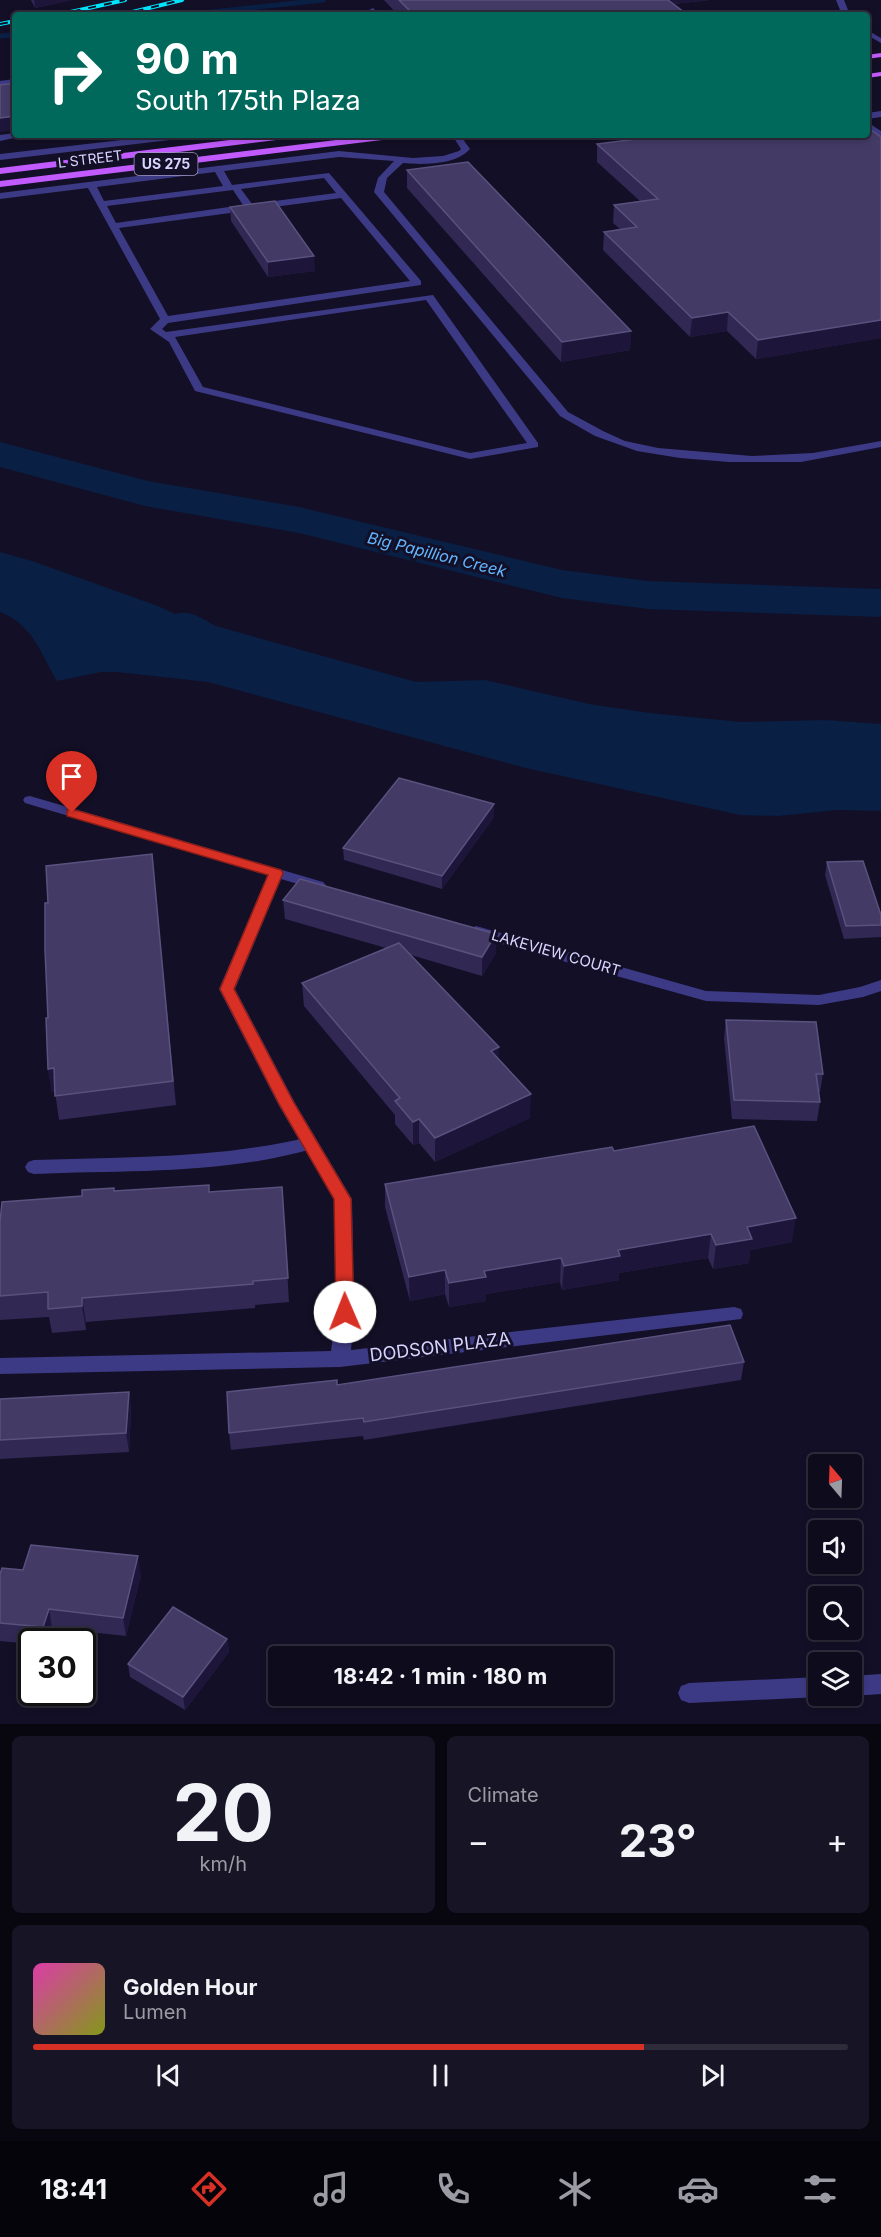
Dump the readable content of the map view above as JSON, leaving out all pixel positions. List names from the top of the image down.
{
  "streets": {
    "main road": ["L STREET", "US 275"],
    "street": ["LAKEVIEW COURT", "DODSON PLAZA"]
  },
  "water": ["Big Papillion Creek"],
  "north": "top",
  "page": {
    "turn": ["90 m", "South 175th Plaza"],
    "limit": "30",
    "trip": "18:42 · 1 min · 180 m",
    "tile": [
      ["20", "km/h"],
      "Climate"
    ],
    "heat": ["−", "23°", "+"],
    "song": ["Golden Hour", "Lumen"],
    "tabs": "18:41"
  }
}
